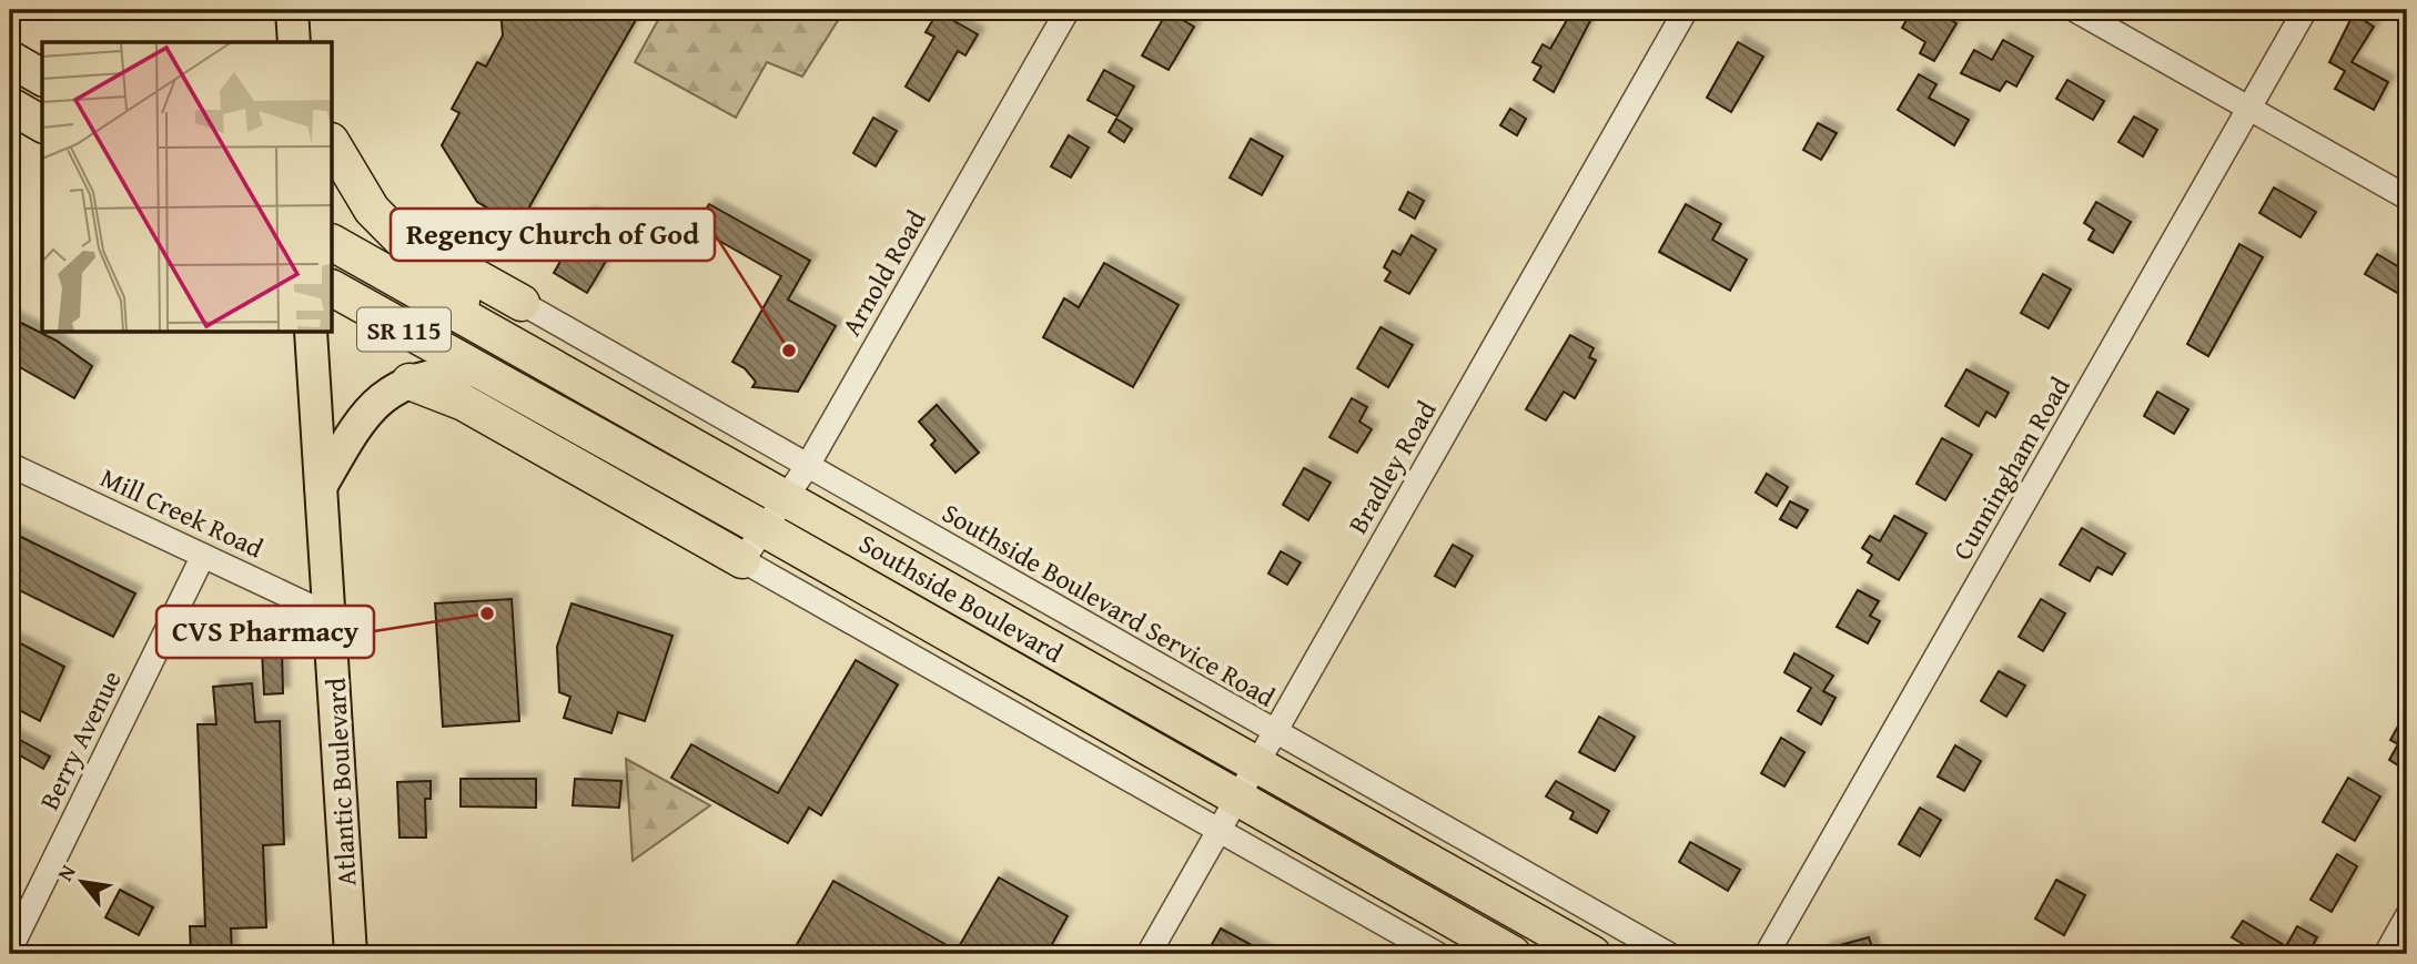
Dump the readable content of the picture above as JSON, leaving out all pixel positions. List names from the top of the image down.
{
  "streets": {
    "highway": ["SR 115", "Southside Boulevard"],
    "main road": ["Atlantic Boulevard"],
    "street": [
      "Arnold Road",
      "Bradley Road",
      "Cunningham Road",
      "Mill Creek Road",
      "Southside Boulevard Service Road",
      "Berry Avenue"
    ]
  },
  "crossings": [
    ["Arnold Road", "Southside Boulevard"],
    ["Arnold Road", "Southside Boulevard Service Road"],
    ["Bradley Road", "Southside Boulevard"],
    ["Bradley Road", "Southside Boulevard Service Road"],
    ["Mill Creek Road", "Berry Avenue"],
    ["Mill Creek Road", "Atlantic Boulevard"]
  ],
  "places": ["Regency Church of God", "CVS Pharmacy"],
  "north": "top left"
}
